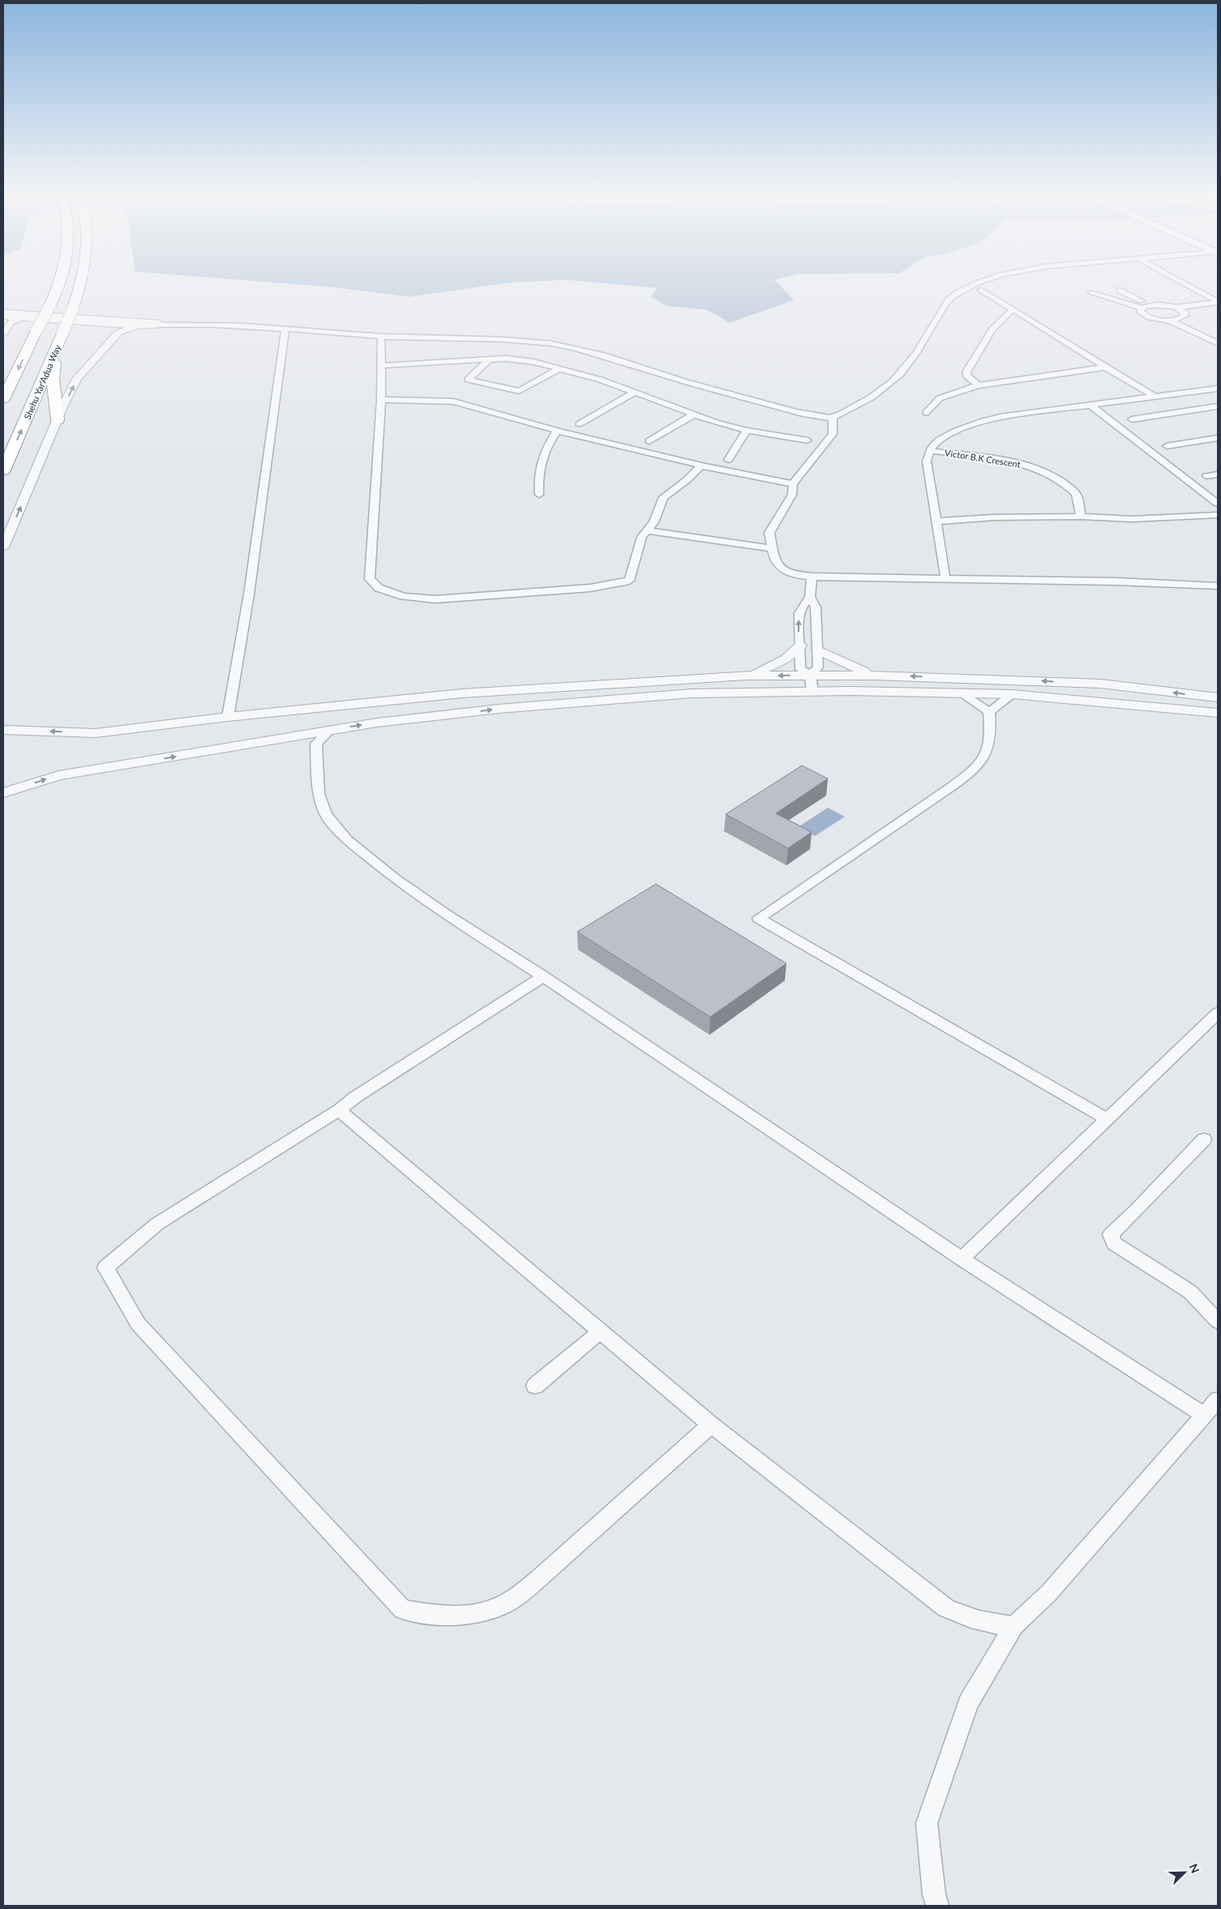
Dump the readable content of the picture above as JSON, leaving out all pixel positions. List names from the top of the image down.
{
  "streets": {
    "highway": ["Shehu Yar'Adua Way"],
    "street": ["Victor B.K Crescent"]
  },
  "north": "top right"
}
